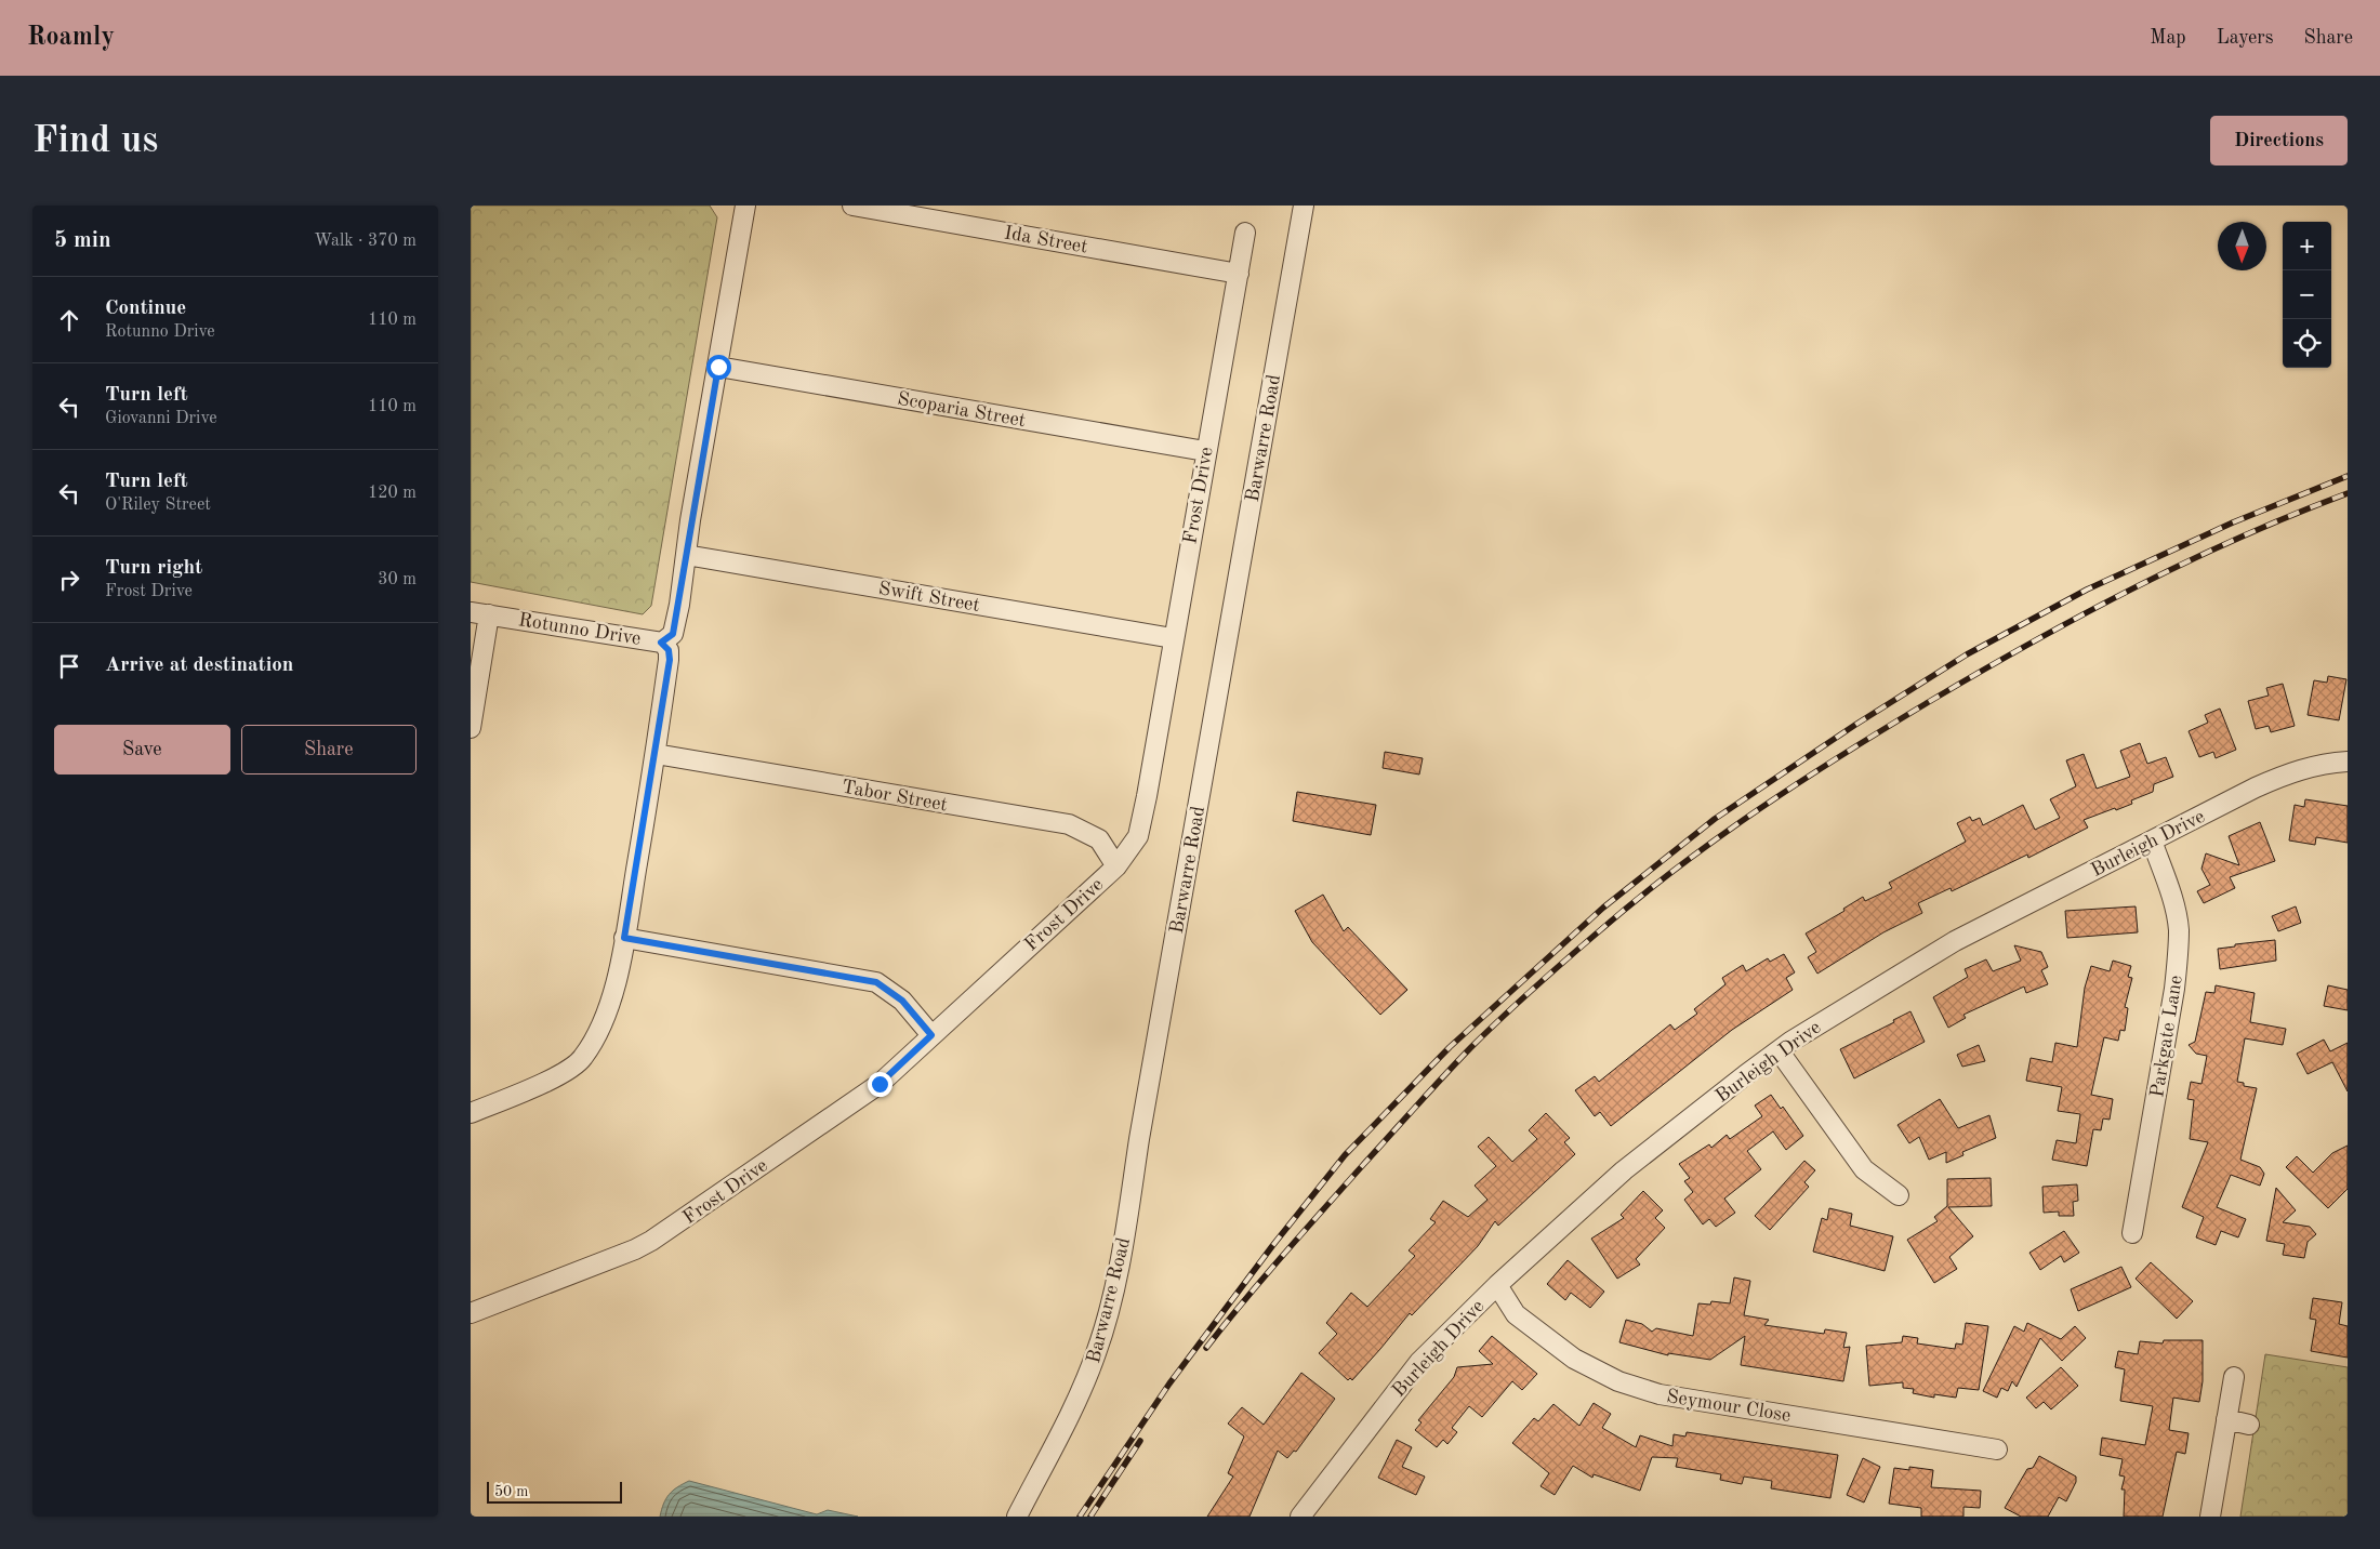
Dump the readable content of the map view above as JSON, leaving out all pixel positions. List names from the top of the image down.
{
  "streets": {
    "street": [
      "Ida Street",
      "Scoparia Street",
      "Barwarre Road",
      "Frost Drive",
      "Swift Street",
      "Rotunno Drive",
      "Tabor Street",
      "Burleigh Drive",
      "Parkgate Lane",
      "Seymour Close"
    ]
  },
  "crossings": [
    ["Ida Street", "Frost Drive"],
    ["Scoparia Street", "Frost Drive"],
    ["Scoparia Street", "Rotunno Drive"],
    ["Frost Drive", "Swift Street"],
    ["Frost Drive", "Tabor Street"],
    ["Swift Street", "Rotunno Drive"],
    ["Burleigh Drive", "Parkgate Lane"],
    ["Burleigh Drive", "Seymour Close"]
  ],
  "scale_bar": "50 m",
  "north": "bottom",
  "page": {
    "header": "Roamly",
    "nav": ["Map", "Layers", "Share"],
    "buttons": [
      "Directions",
      ["Save", "Share"]
    ],
    "title": "Find us",
    "heading": ["5 min", "Walk · 370 m"],
    "map_buttons": ["+", "−"],
    "list": [
      ["Continue", "Rotunno Drive", "110 m"],
      ["Turn left", "Giovanni Drive", "110 m"],
      ["Turn left", "O'Riley Street", "120 m"],
      ["Turn right", "Frost Drive", "30 m"],
      "Arrive at destination"
    ],
    "scale": "50 m"
  }
}
